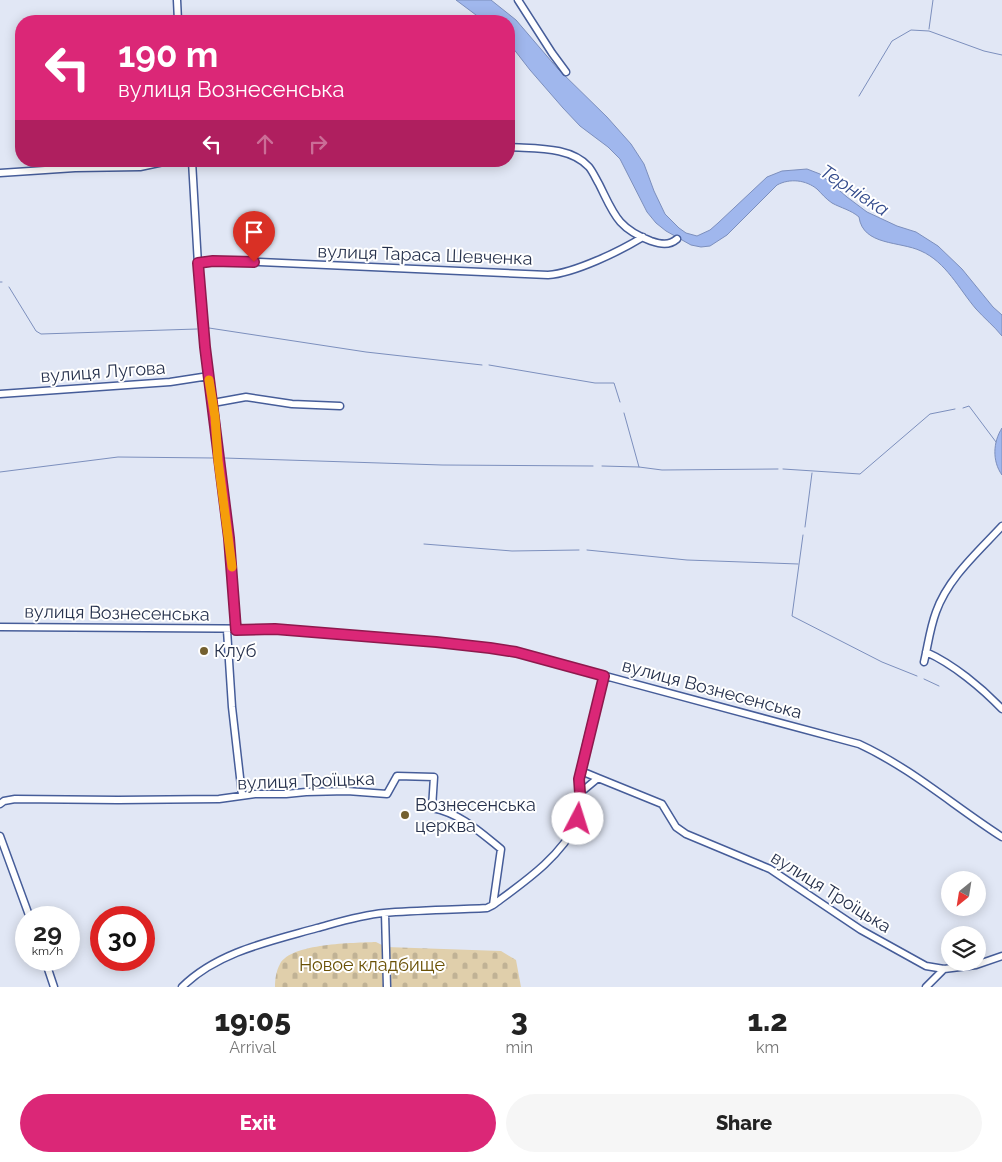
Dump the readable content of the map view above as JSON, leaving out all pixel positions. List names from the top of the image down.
{
  "streets": {
    "street": [
      "вулиця Тараса Шевченка",
      "вулиця Лугова",
      "вулиця Вознесенська",
      "вулиця Троїцька"
    ]
  },
  "water": ["Тернівка"],
  "parks": ["Новое кладбище"],
  "places": ["Клуб", "Вознесенська церква"],
  "north": "bottom left",
  "page": {
    "turn": ["190 m", "вулиця Вознесенська"],
    "speed": "29 km/h",
    "limit": "30",
    "eta": [
      "19:05",
      "Arrival",
      "3",
      "min",
      "1.2",
      "km"
    ],
    "buttons": ["Exit", "Share"]
  }
}
